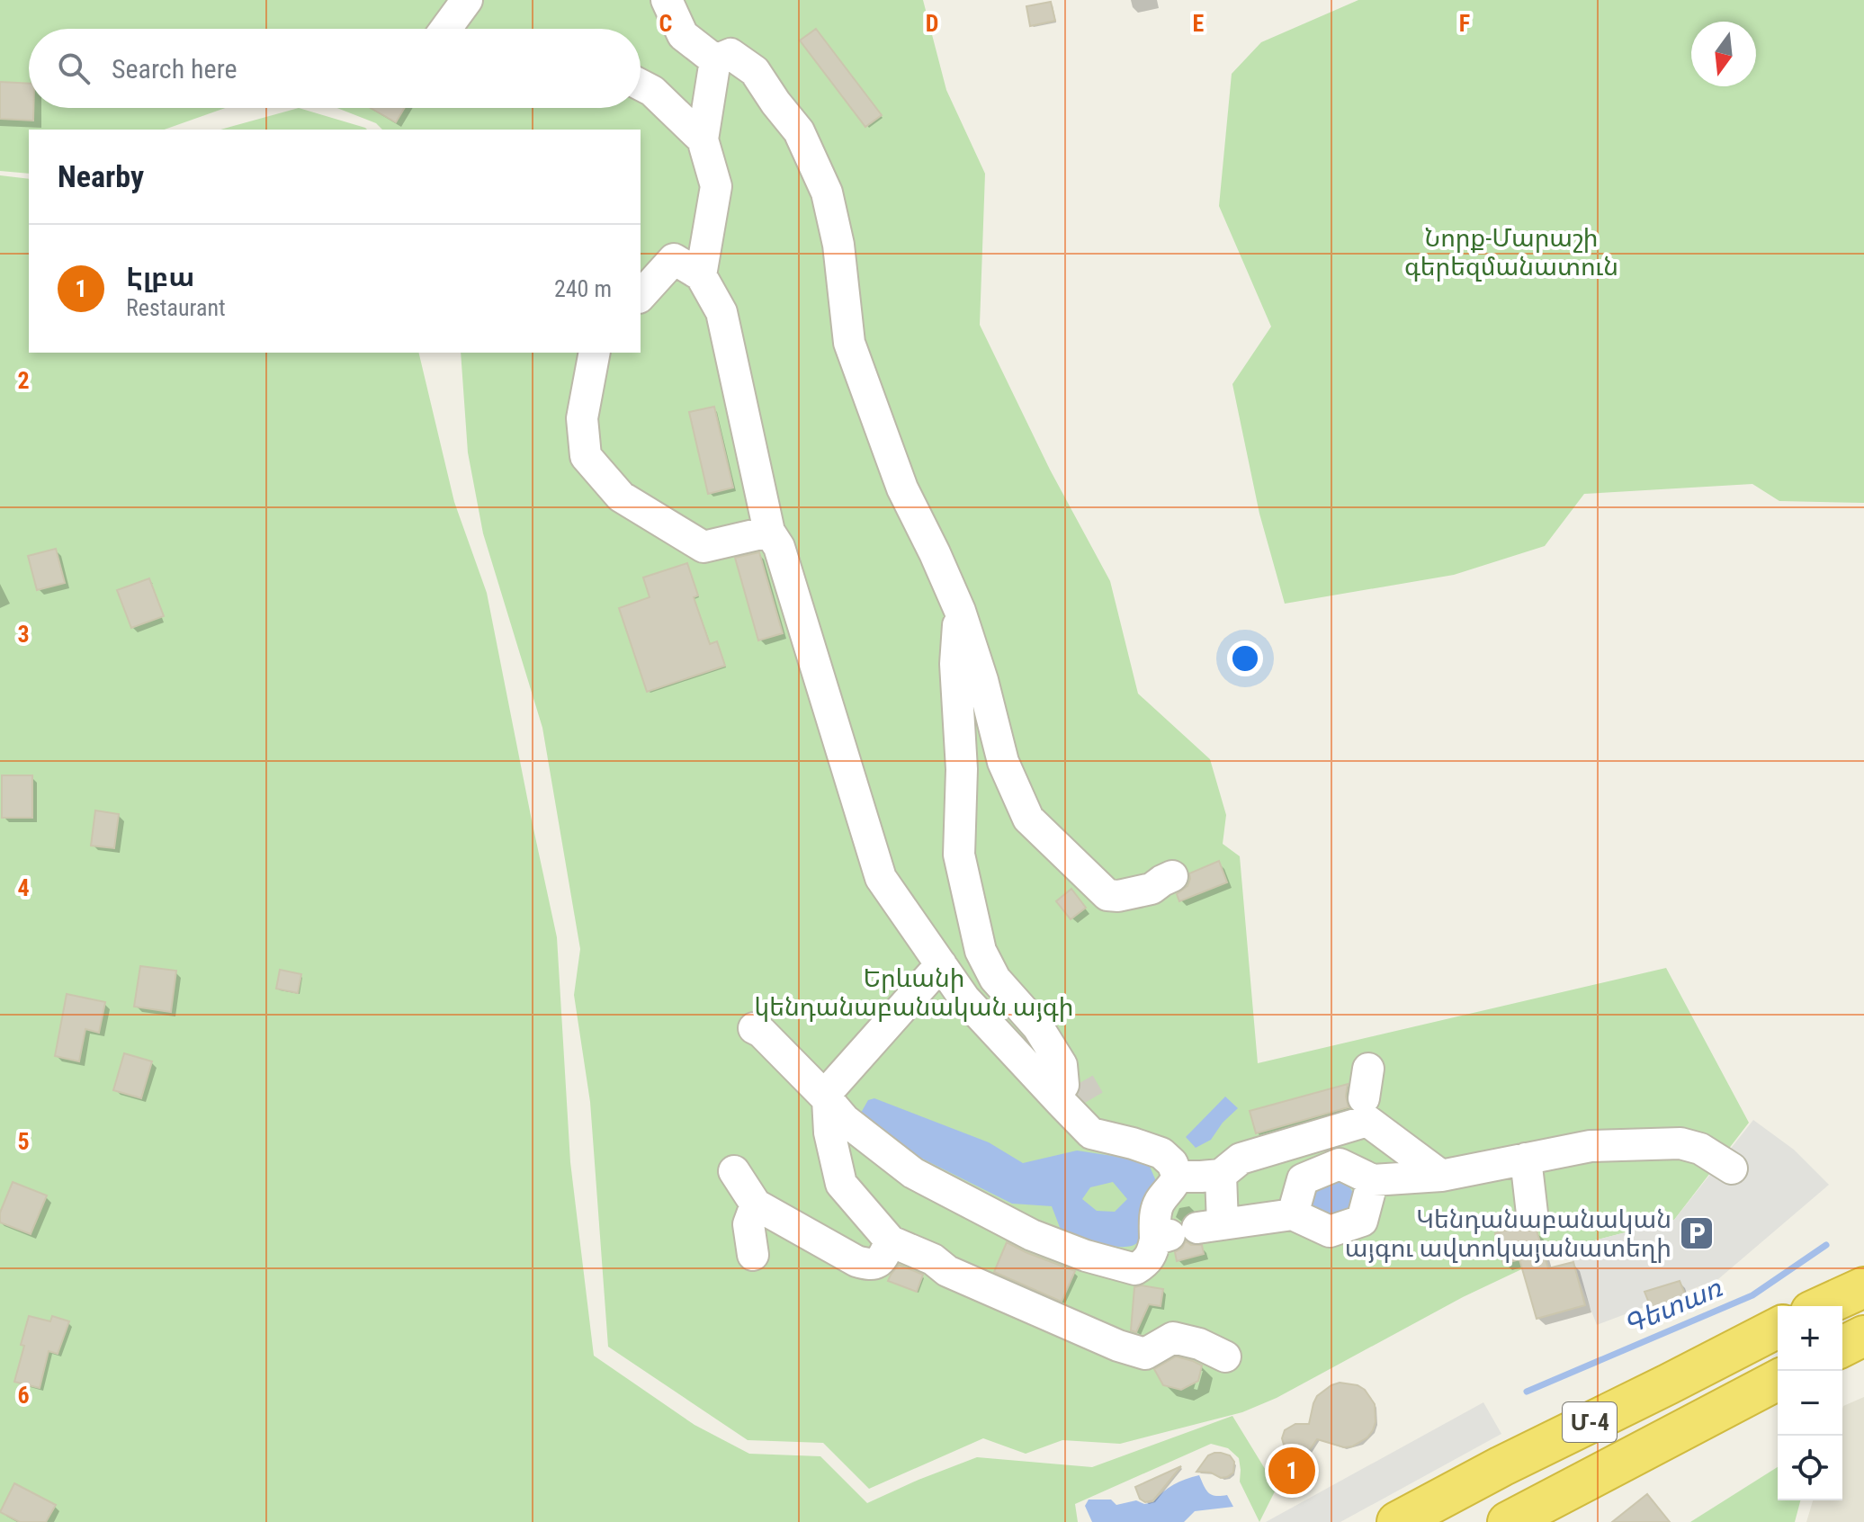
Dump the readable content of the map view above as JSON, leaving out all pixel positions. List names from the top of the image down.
{
  "streets": {
    "highway": ["Մ-4"]
  },
  "water": ["Գետառ"],
  "parks": ["Նորք-Մարաշի գերեզմանատուն", "Երևանի կենդանաբանական այգի"],
  "places": {
    "parking": ["Կենդանաբանական այգու ավտոկայանատեղի"]
  },
  "north": "bottom",
  "page": {
    "search": "Search here",
    "heading": "Nearby",
    "list": [
      {
        "mark": "1",
        "name": "Էլբա",
        "note": "Restaurant",
        "value": "240 m"
      }
    ],
    "map_buttons": ["+", "−"],
    "pins": "1"
  },
  "grid": {
    "columns": [
      "C",
      "D",
      "E",
      "F"
    ],
    "rows": [
      "2",
      "3",
      "4",
      "5",
      "6"
    ]
  }
}
